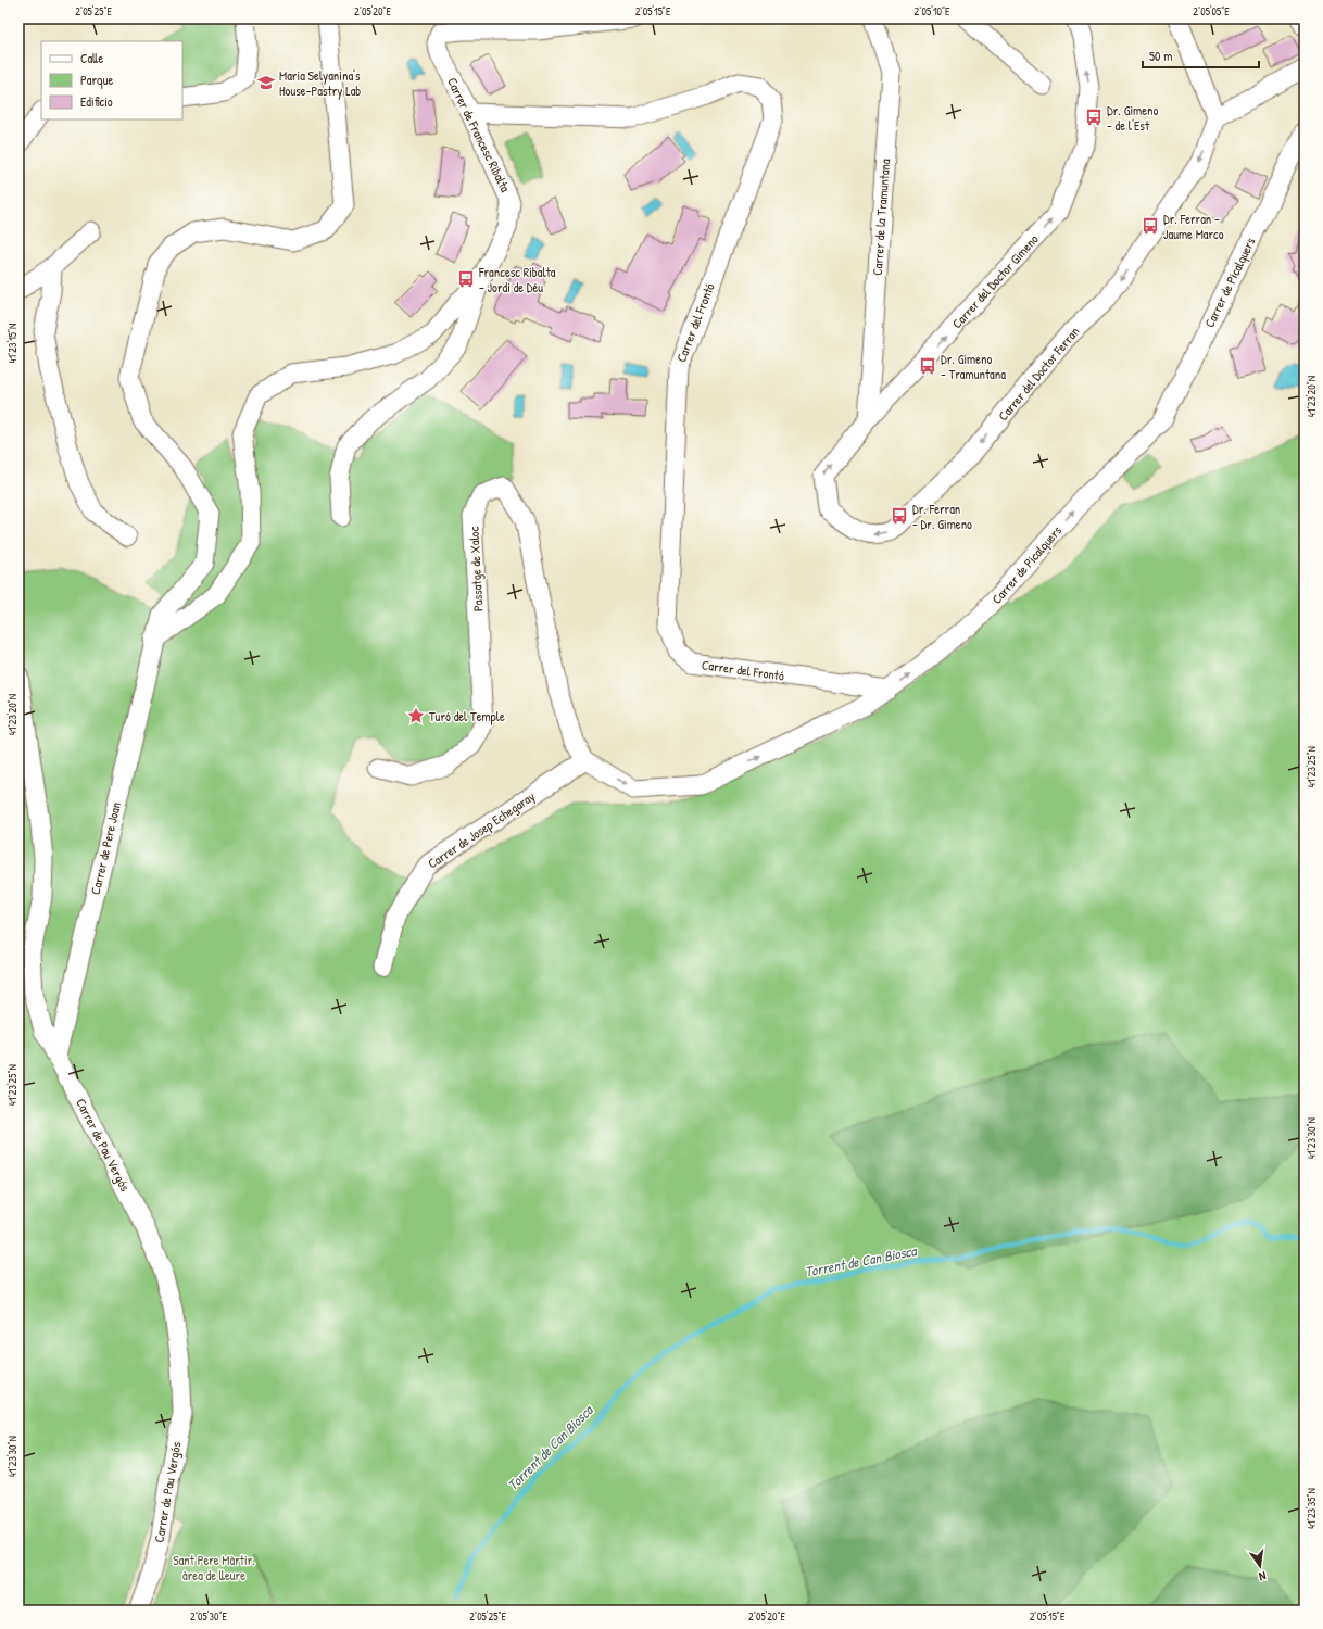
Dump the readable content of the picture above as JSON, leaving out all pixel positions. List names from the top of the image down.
{
  "streets": {
    "street": [
      "Carrer de Francesc Ribalta",
      "Carrer de la Tramuntana",
      "Carrer del Doctor Gimeno",
      "Carrer de Picalquers",
      "Carrer del Frontó",
      "Carrer del Doctor Ferran",
      "Passatge de Xaloc",
      "Carrer de Josep Echegaray",
      "Carrer de Pere Joan",
      "Carrer de Pau Vergós"
    ]
  },
  "crossings": [
    ["Carrer de Francesc Ribalta", "Carrer del Frontó"],
    ["Carrer de Francesc Ribalta", "Carrer de Pere Joan"],
    ["Carrer de la Tramuntana", "Carrer del Doctor Gimeno"],
    ["Carrer del Doctor Gimeno", "Carrer del Doctor Ferran"],
    ["Carrer de Picalquers", "Carrer del Frontó"],
    ["Carrer de Picalquers", "Passatge de Xaloc"],
    ["Carrer de Picalquers", "Carrer de Josep Echegaray"],
    ["Passatge de Xaloc", "Carrer de Josep Echegaray"],
    ["Carrer de Pere Joan", "Carrer de Pau Vergós"]
  ],
  "one_way": ["Carrer del Doctor Gimeno", "Carrer de Picalquers", "Carrer del Doctor Ferran"],
  "water": ["Torrent de Can Biosca"],
  "parks": ["Sant Pere Màrtir. àrea de lleure"],
  "places": {
    "school or university": ["Maria Selyanina's House-Pastry Lab"],
    "bus stop": [
      "Dr. Gimeno - de l'Est",
      "Dr. Ferran - Jaume Marco",
      "Francesc Ribalta - Jordi de Déu",
      "Dr. Gimeno - Tramuntana",
      "Dr. Ferran - Dr. Gimeno"
    ],
    "place": ["Turó del Temple"]
  },
  "legend": ["Calle", "Parque", "Edificio"],
  "scale_bar": "50 m",
  "north": "bottom",
  "coordinates": [
    "2°05'25\"E",
    "2°05'20\"E",
    "2°05'15\"E",
    "2°05'10\"E",
    "2°05'05\"E",
    "41°23'15\"N",
    "41°23'20\"N",
    "41°23'25\"N",
    "41°23'30\"N",
    "41°23'35\"N",
    "2°05'30\"E"
  ]
}
